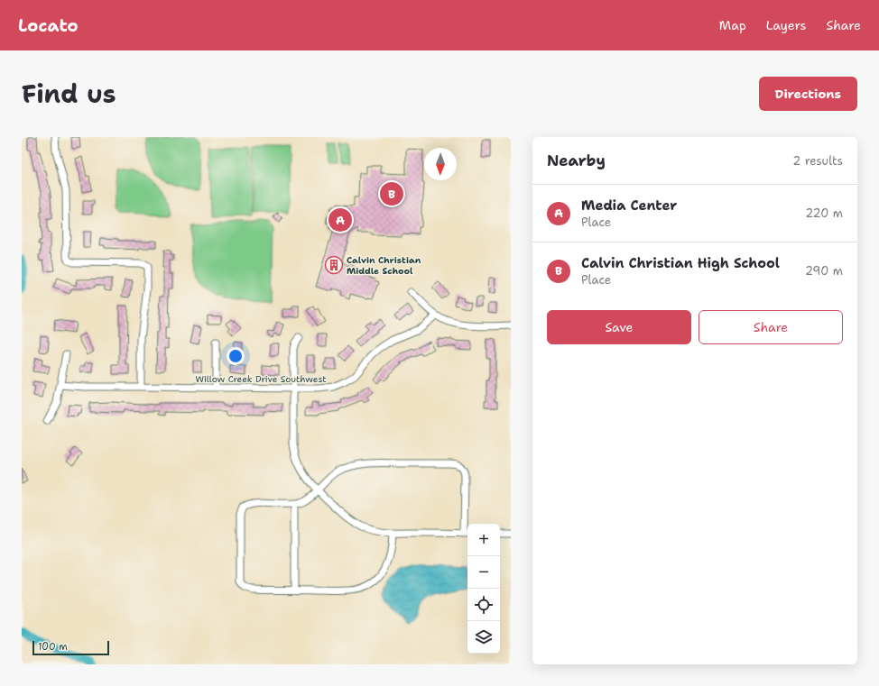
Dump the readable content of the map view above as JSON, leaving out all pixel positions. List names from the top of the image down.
{
  "streets": {
    "street": ["Willow Creek Drive Southwest"]
  },
  "places": {
    "building": ["Calvin Christian Middle School"]
  },
  "scale_bar": "100 m",
  "north": "bottom",
  "page": {
    "header": "Locato",
    "nav": ["Map", "Layers", "Share"],
    "title": "Find us",
    "buttons": [
      "Directions",
      ["Save", "Share"]
    ],
    "heading": ["Nearby", "2 results"],
    "pins": ["B", "A"],
    "list": [
      {
        "mark": "A",
        "name": "Media Center",
        "note": "Place",
        "value": "220 m"
      },
      {
        "mark": "B",
        "name": "Calvin Christian High School",
        "note": "Place",
        "value": "290 m"
      }
    ],
    "map_buttons": ["+", "−"],
    "scale": "100 m"
  }
}
